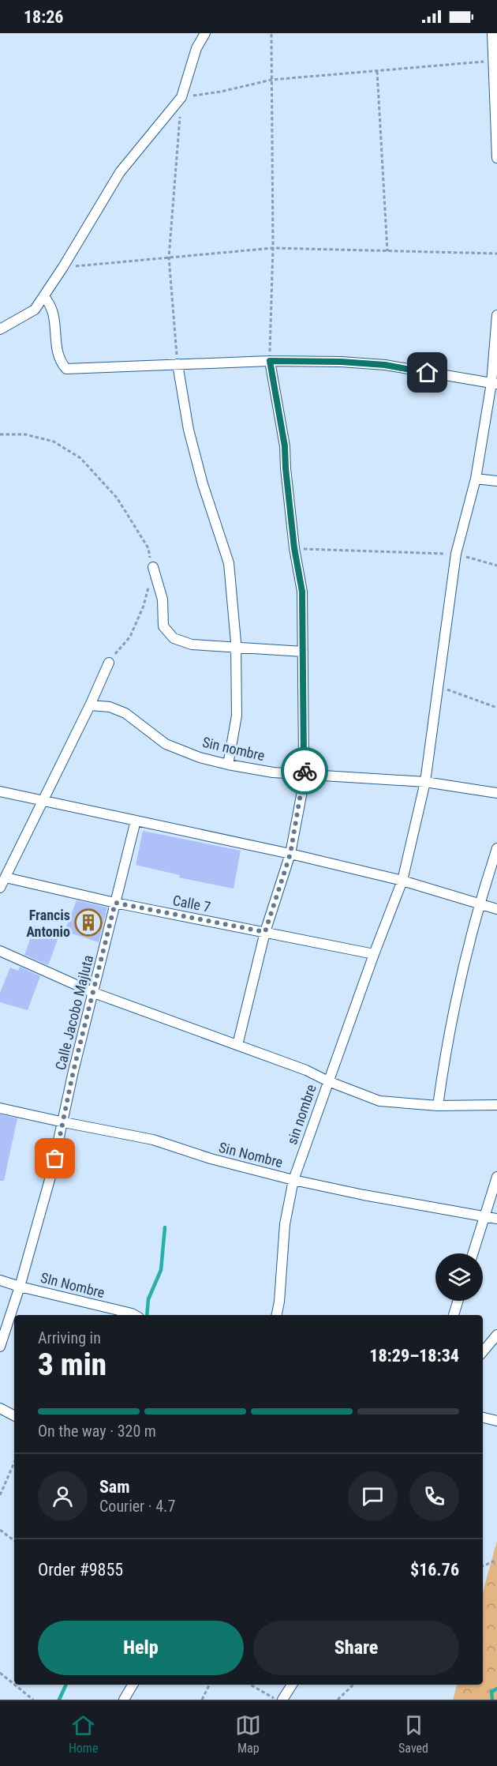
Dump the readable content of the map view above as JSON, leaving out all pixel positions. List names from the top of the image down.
{
  "streets": {
    "street": [
      "Sin nombre",
      "Calle 7",
      "Calle Jacobo Majluta",
      "sin nombre",
      "Sin Nombre",
      "SIn Nombre"
    ]
  },
  "crossings": [
    ["Sin nombre", "sin nombre"],
    ["Calle 7", "Calle Jacobo Majluta"],
    ["Calle 7", "sin nombre"],
    ["Calle Jacobo Majluta", "Sin Nombre"],
    ["Calle Jacobo Majluta", "SIn Nombre"],
    ["sin nombre", "Sin Nombre"]
  ],
  "places": {
    "building": ["Francis Antonio"]
  },
  "page": {
    "status": "18:26",
    "heading": ["3 min", "Arriving in", "18:29–18:34"],
    "panel": [
      "Sam",
      "Courier · 4.7",
      "Order #9855",
      "$16.76"
    ],
    "bar": "On the way · 320 m",
    "buttons": ["Help", "Share"],
    "tabs": ["Home", "Map", "Saved"]
  }
}
